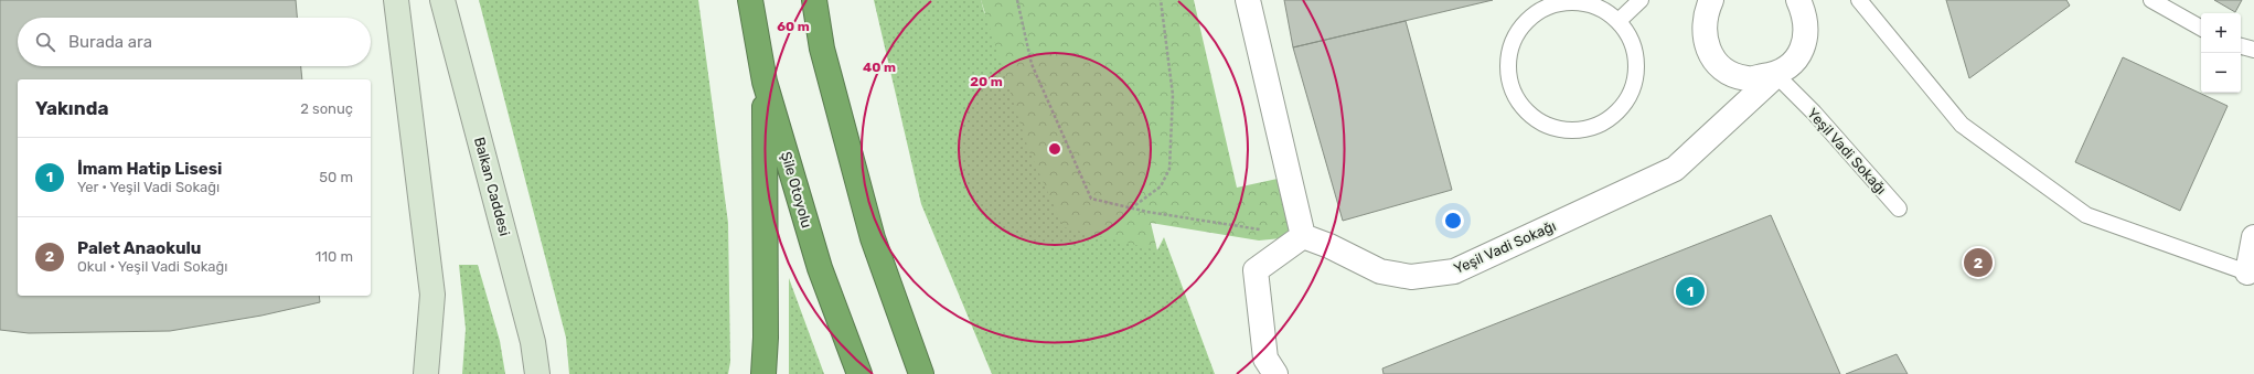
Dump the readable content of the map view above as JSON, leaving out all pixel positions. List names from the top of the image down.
{
  "streets": {
    "highway": ["Şile Otoyolu"],
    "street": ["Yeşil Vadi Sokağı", "Balkan Caddesi"]
  },
  "page": {
    "map_buttons": ["+", "−"],
    "search": "Burada ara",
    "heading": ["Yakında", "2 sonuç"],
    "list": [
      {
        "mark": "1",
        "name": "İmam Hatip Lisesi",
        "note": "Yer · Yeşil Vadi Sokağı",
        "value": "50 m"
      },
      {
        "mark": "2",
        "name": "Palet Anaokulu",
        "note": "Okul · Yeşil Vadi Sokağı",
        "value": "110 m"
      }
    ],
    "pins": ["2", "1"]
  },
  "rings": ["60 m", "40 m", "20 m"]
}
